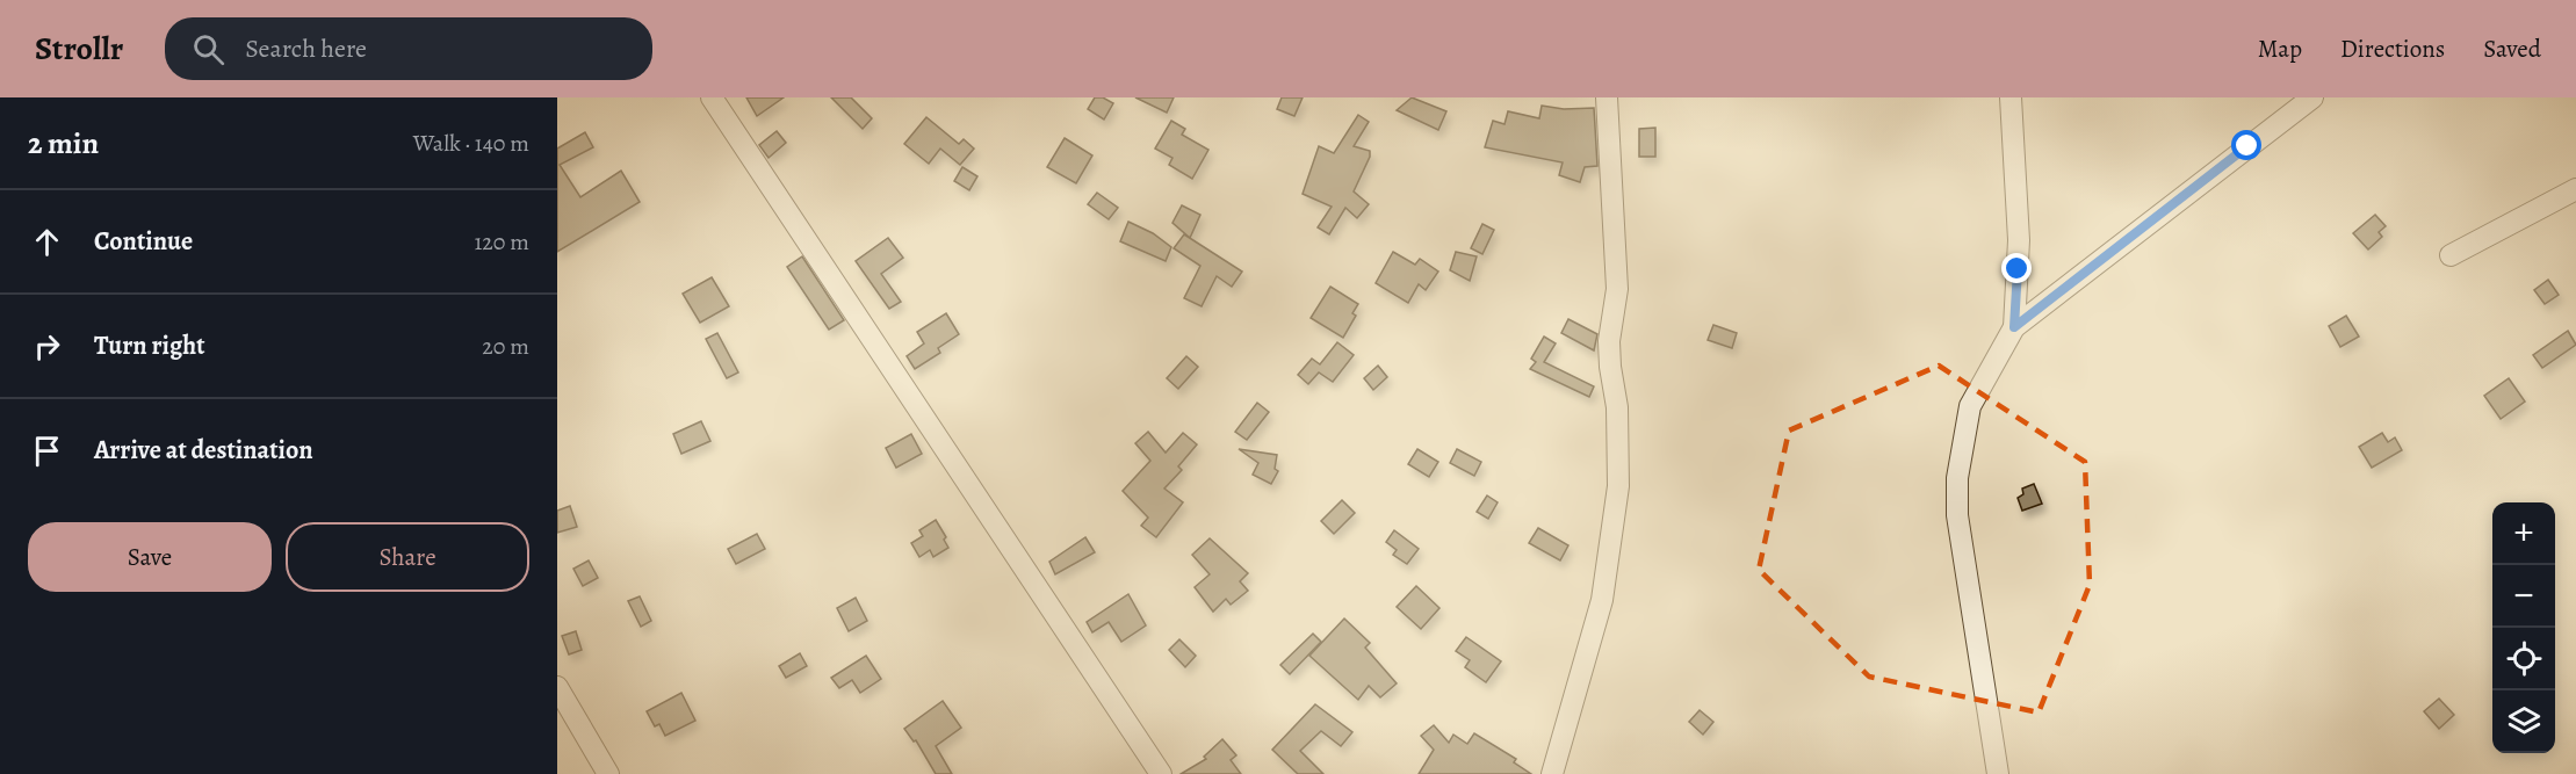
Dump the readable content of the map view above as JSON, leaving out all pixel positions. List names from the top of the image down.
{
  "page": {
    "header": "Strollr",
    "search": "Search here",
    "nav": ["Map", "Directions", "Saved"],
    "heading": ["2 min", "Walk · 140 m"],
    "list": [
      ["Continue", "120 m"],
      ["Turn right", "20 m"],
      "Arrive at destination"
    ],
    "buttons": ["Save", "Share"],
    "map_buttons": ["+", "−"]
  }
}
